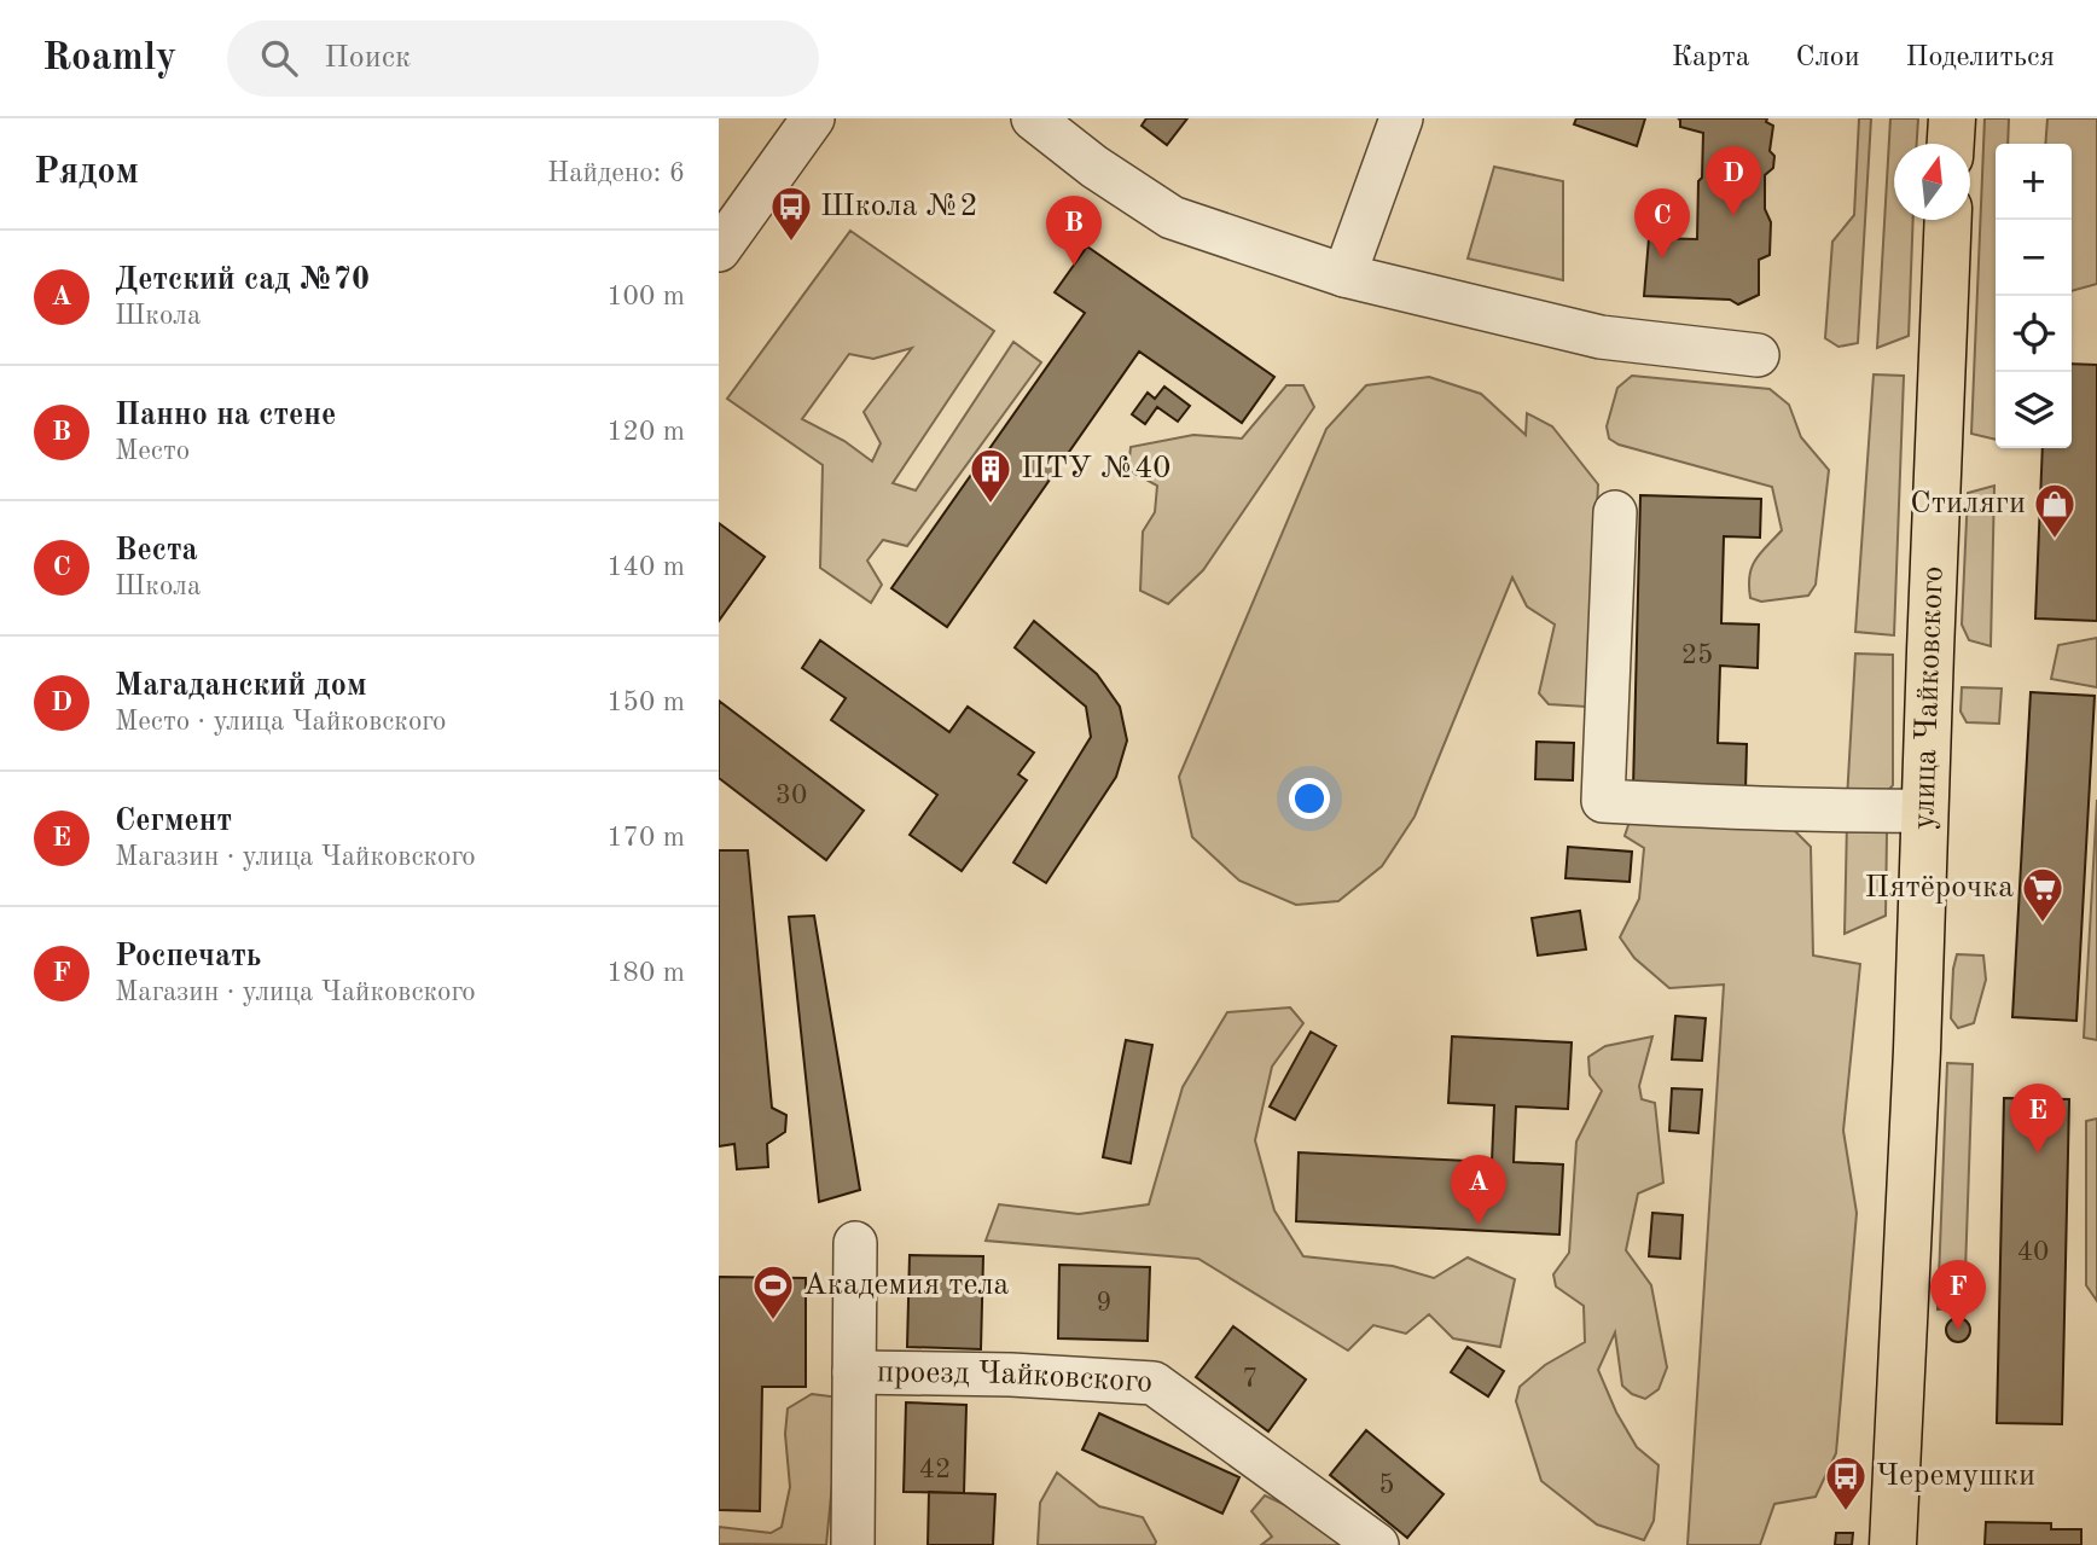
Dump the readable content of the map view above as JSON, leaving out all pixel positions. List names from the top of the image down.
{
  "streets": {
    "main road": ["улица Чайковского"],
    "street": ["проезд Чайковского"]
  },
  "places": {
    "bus stop": ["Школа №2", "Черемушки"],
    "building": ["ПТУ №40"],
    "shop": ["Стиляги"],
    "supermarket": ["Пятёрочка"],
    "sports": ["Академия тела"]
  },
  "house_numbers": [
    "25",
    "30",
    "40",
    "9",
    "7",
    "42",
    "5"
  ],
  "north": "top",
  "page": {
    "header": "Roamly",
    "search": "Поиск",
    "nav": ["Карта", "Слои", "Поделиться"],
    "heading": ["Рядом", "Найдено: 6"],
    "map_buttons": ["+", "−"],
    "pins": [
      "D",
      "C",
      "B",
      "E",
      "A",
      "F"
    ],
    "list": [
      {
        "mark": "A",
        "name": "Детский сад №70",
        "note": "Школа",
        "value": "100 m"
      },
      {
        "mark": "B",
        "name": "Панно на стене",
        "note": "Место",
        "value": "120 m"
      },
      {
        "mark": "C",
        "name": "Веста",
        "note": "Школа",
        "value": "140 m"
      },
      {
        "mark": "D",
        "name": "Магаданский дом",
        "note": "Место · улица Чайковского",
        "value": "150 m"
      },
      {
        "mark": "E",
        "name": "Сегмент",
        "note": "Магазин · улица Чайковского",
        "value": "170 m"
      },
      {
        "mark": "F",
        "name": "Роспечать",
        "note": "Магазин · улица Чайковского",
        "value": "180 m"
      }
    ]
  }
}
